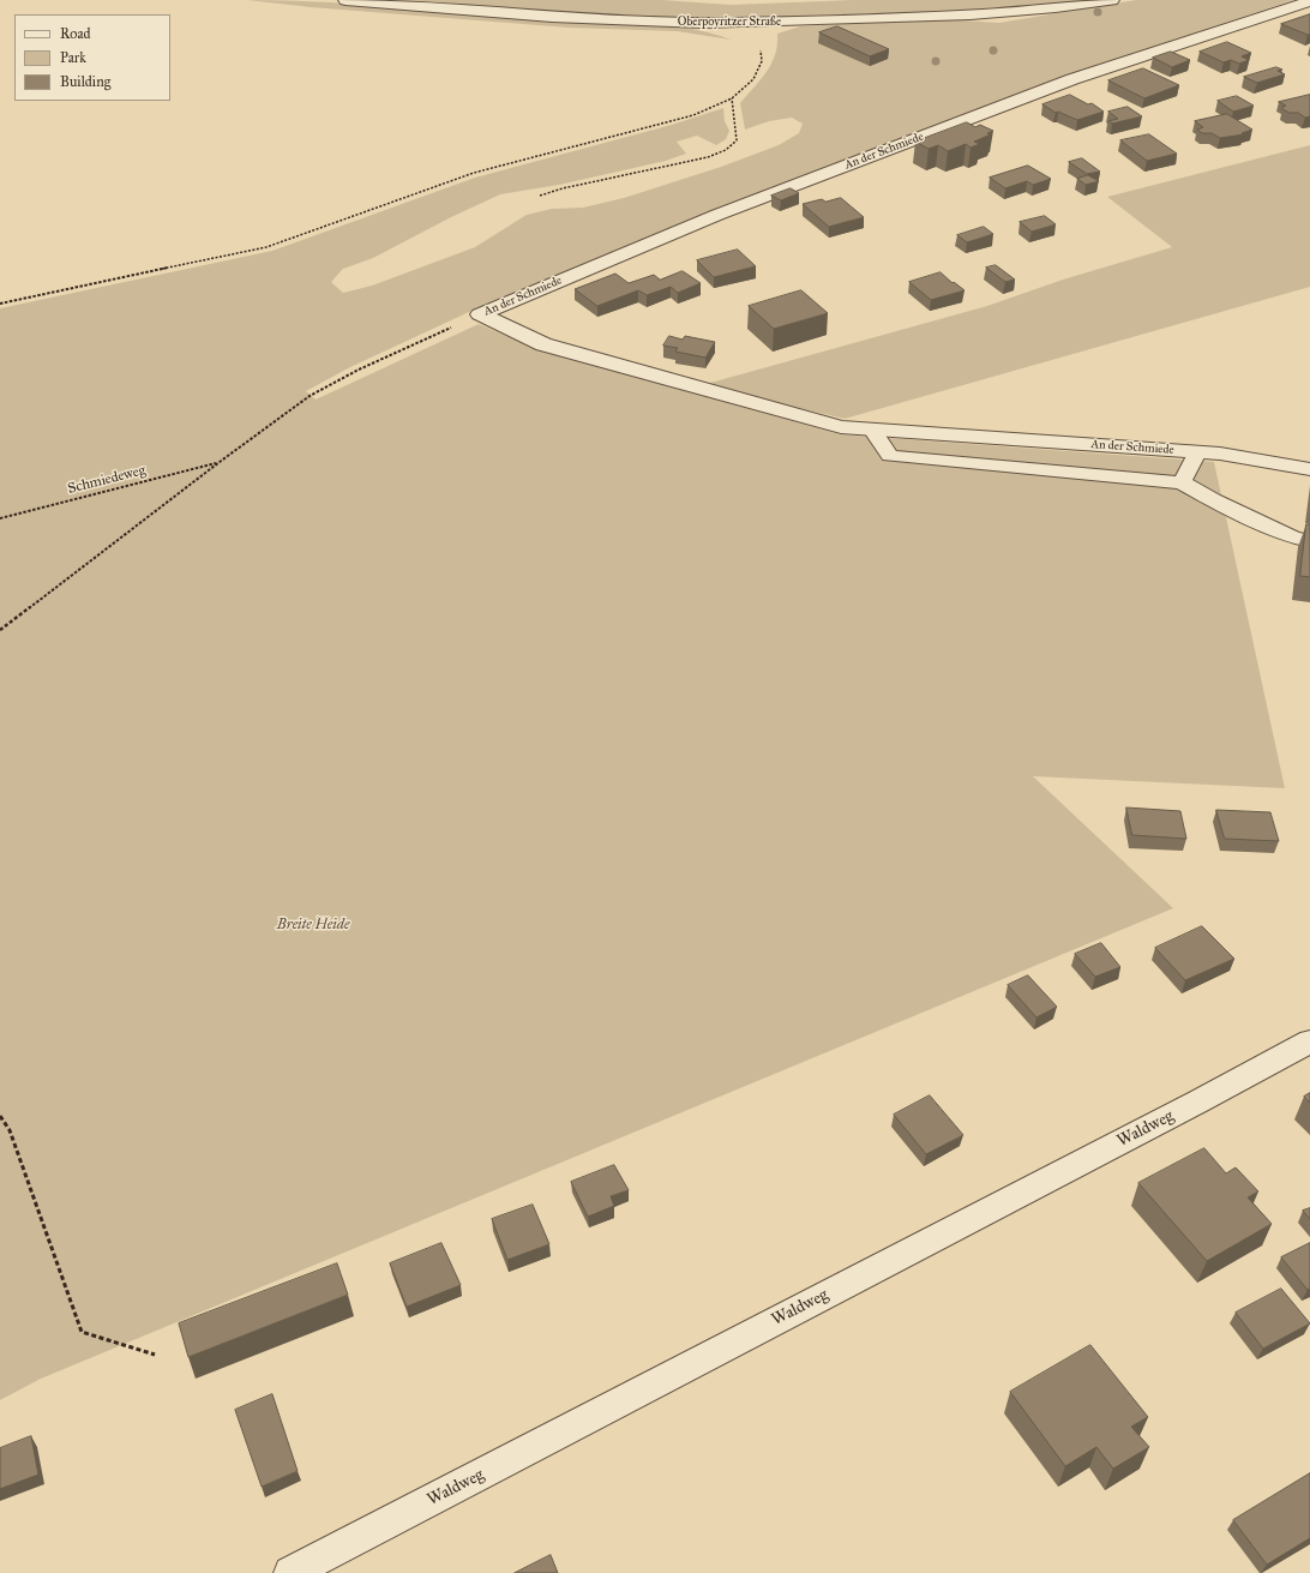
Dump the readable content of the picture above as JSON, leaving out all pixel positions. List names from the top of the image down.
{
  "streets": {
    "street": ["Oberpoyritzer Straße", "An der Schmiede"],
    "lane": ["Waldweg"],
    "path": ["Schmiedeweg"]
  },
  "parks": ["Breite Heide"],
  "legend": ["Road", "Park", "Building"]
}
